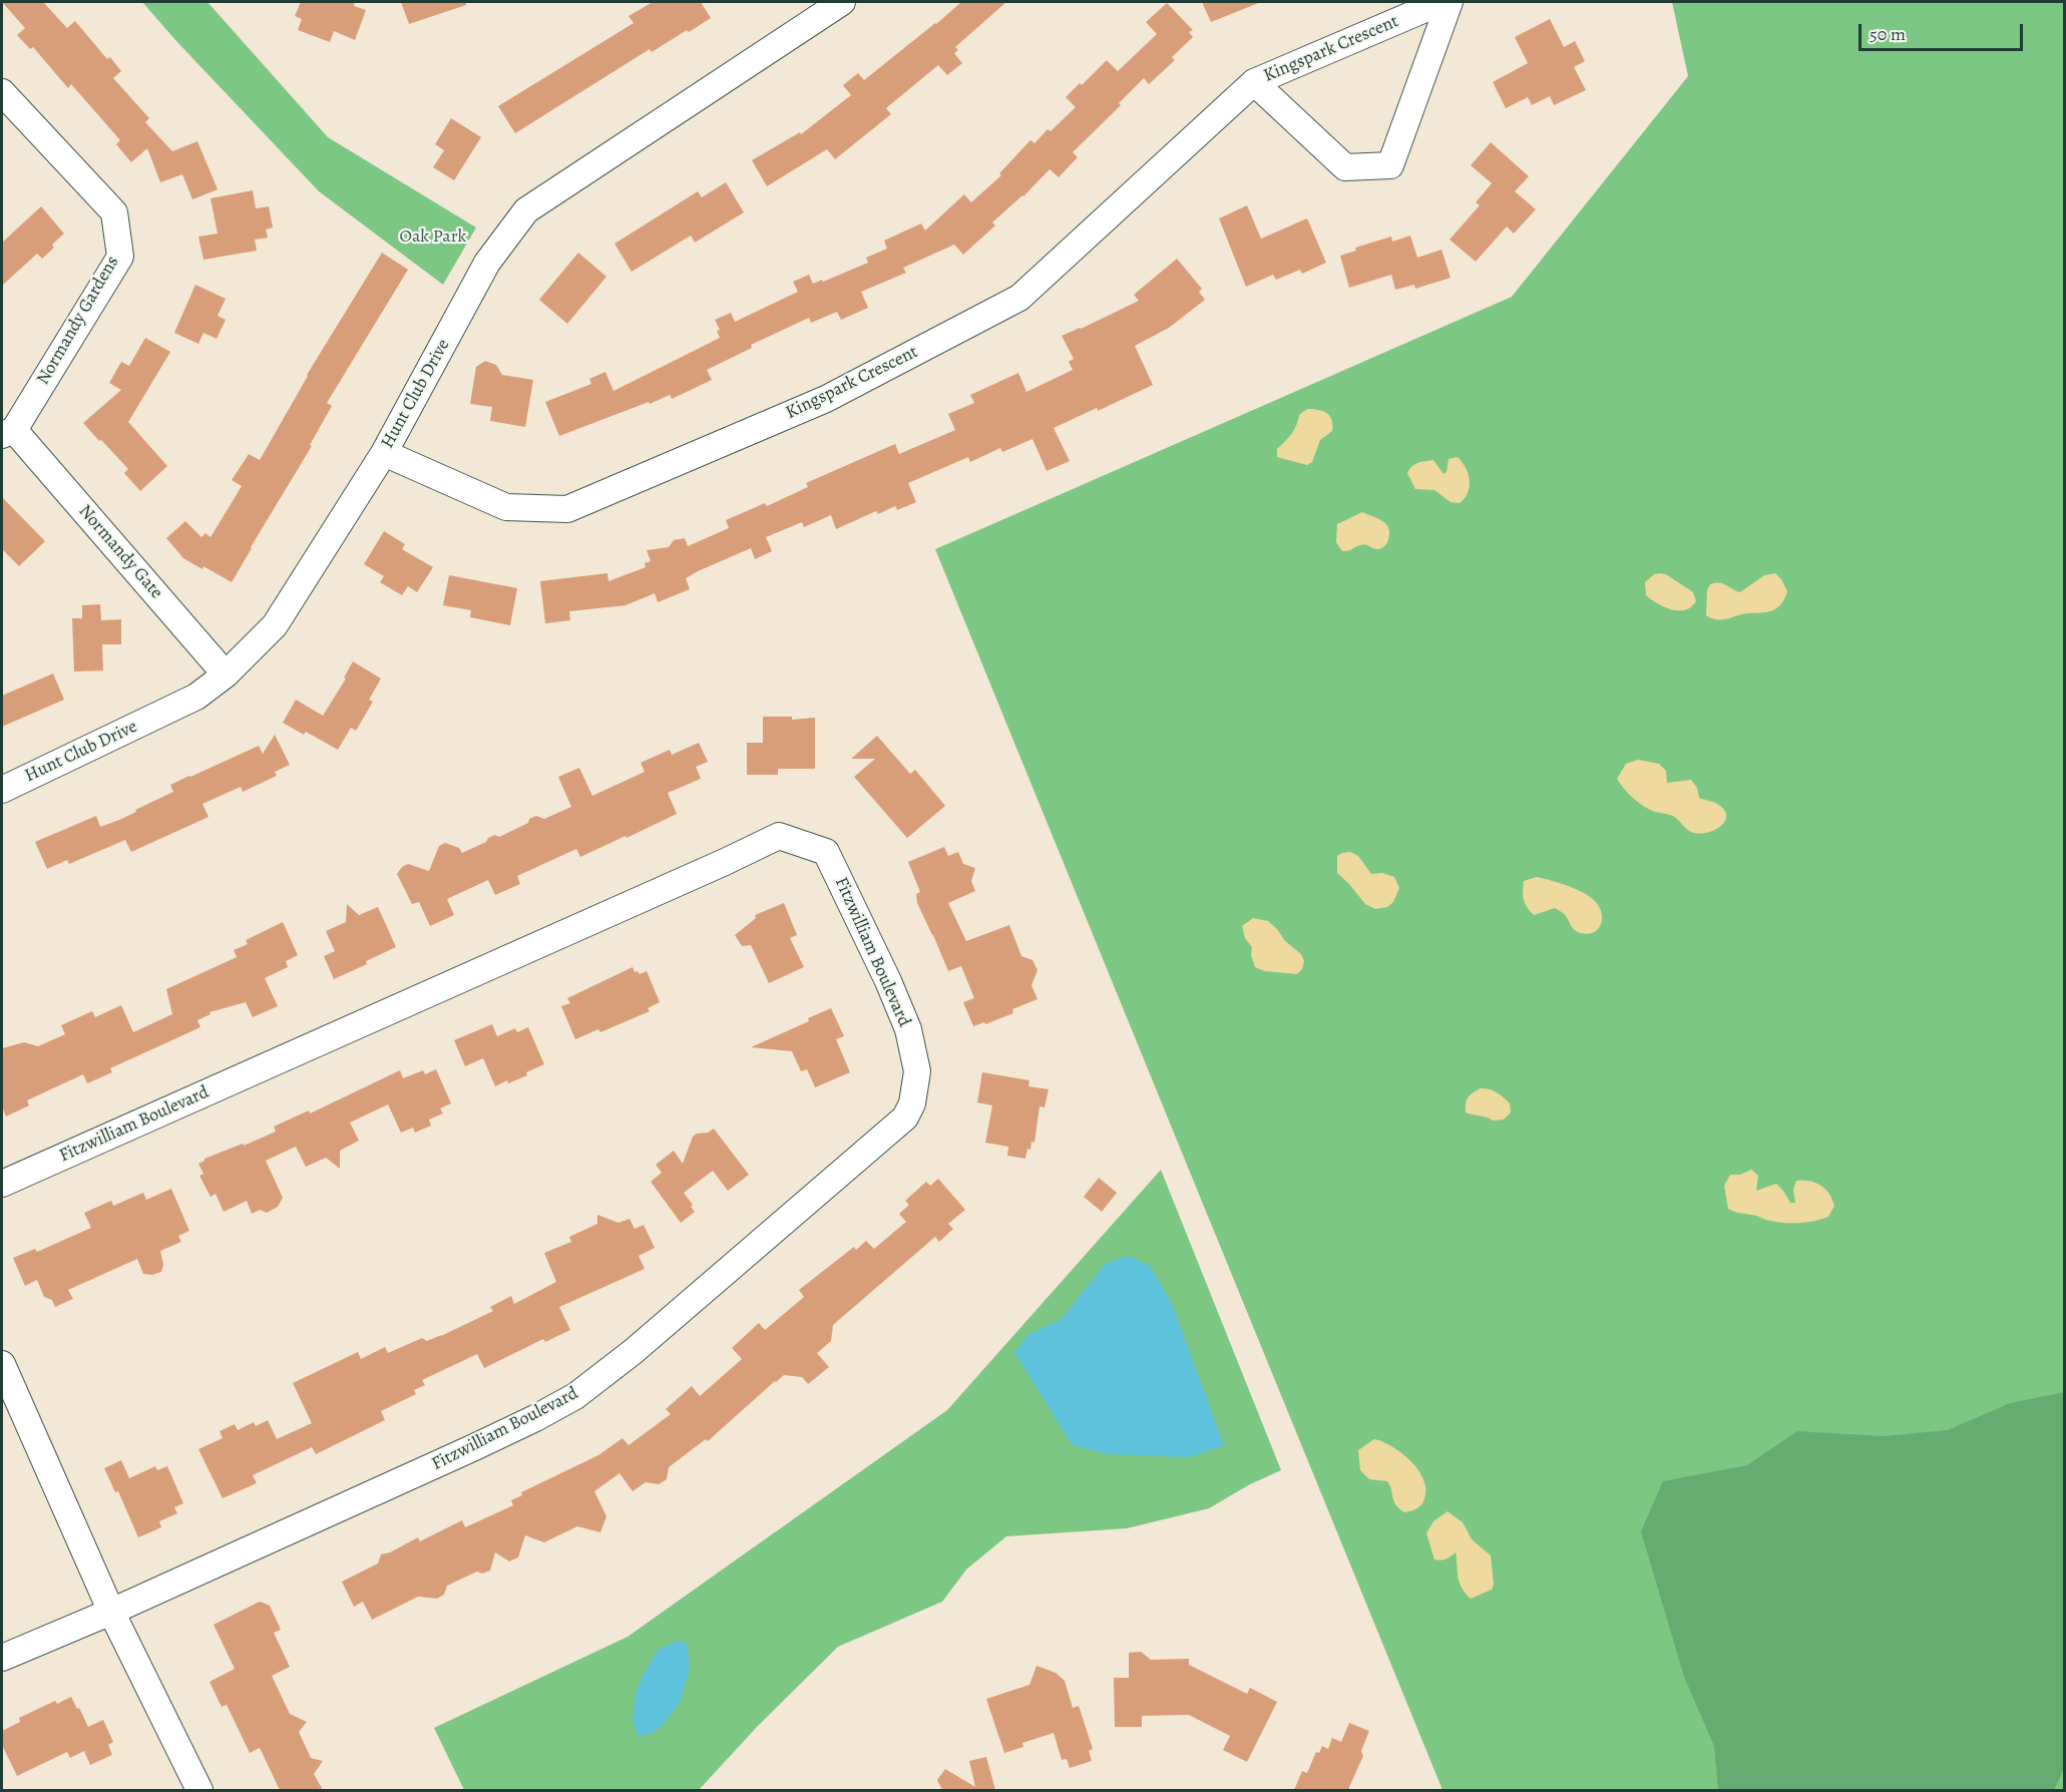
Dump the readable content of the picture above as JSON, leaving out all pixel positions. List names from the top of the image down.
{
  "streets": {
    "street": [
      "Kingspark Crescent",
      "Normandy Gardens",
      "Hunt Club Drive",
      "Normandy Gate",
      "Fitzwilliam Boulevard"
    ]
  },
  "crossings": [
    ["Kingspark Crescent", "Hunt Club Drive"],
    ["Normandy Gardens", "Normandy Gate"],
    ["Hunt Club Drive", "Normandy Gate"]
  ],
  "parks": ["Oak Park"],
  "scale_bar": "50 m"
}
